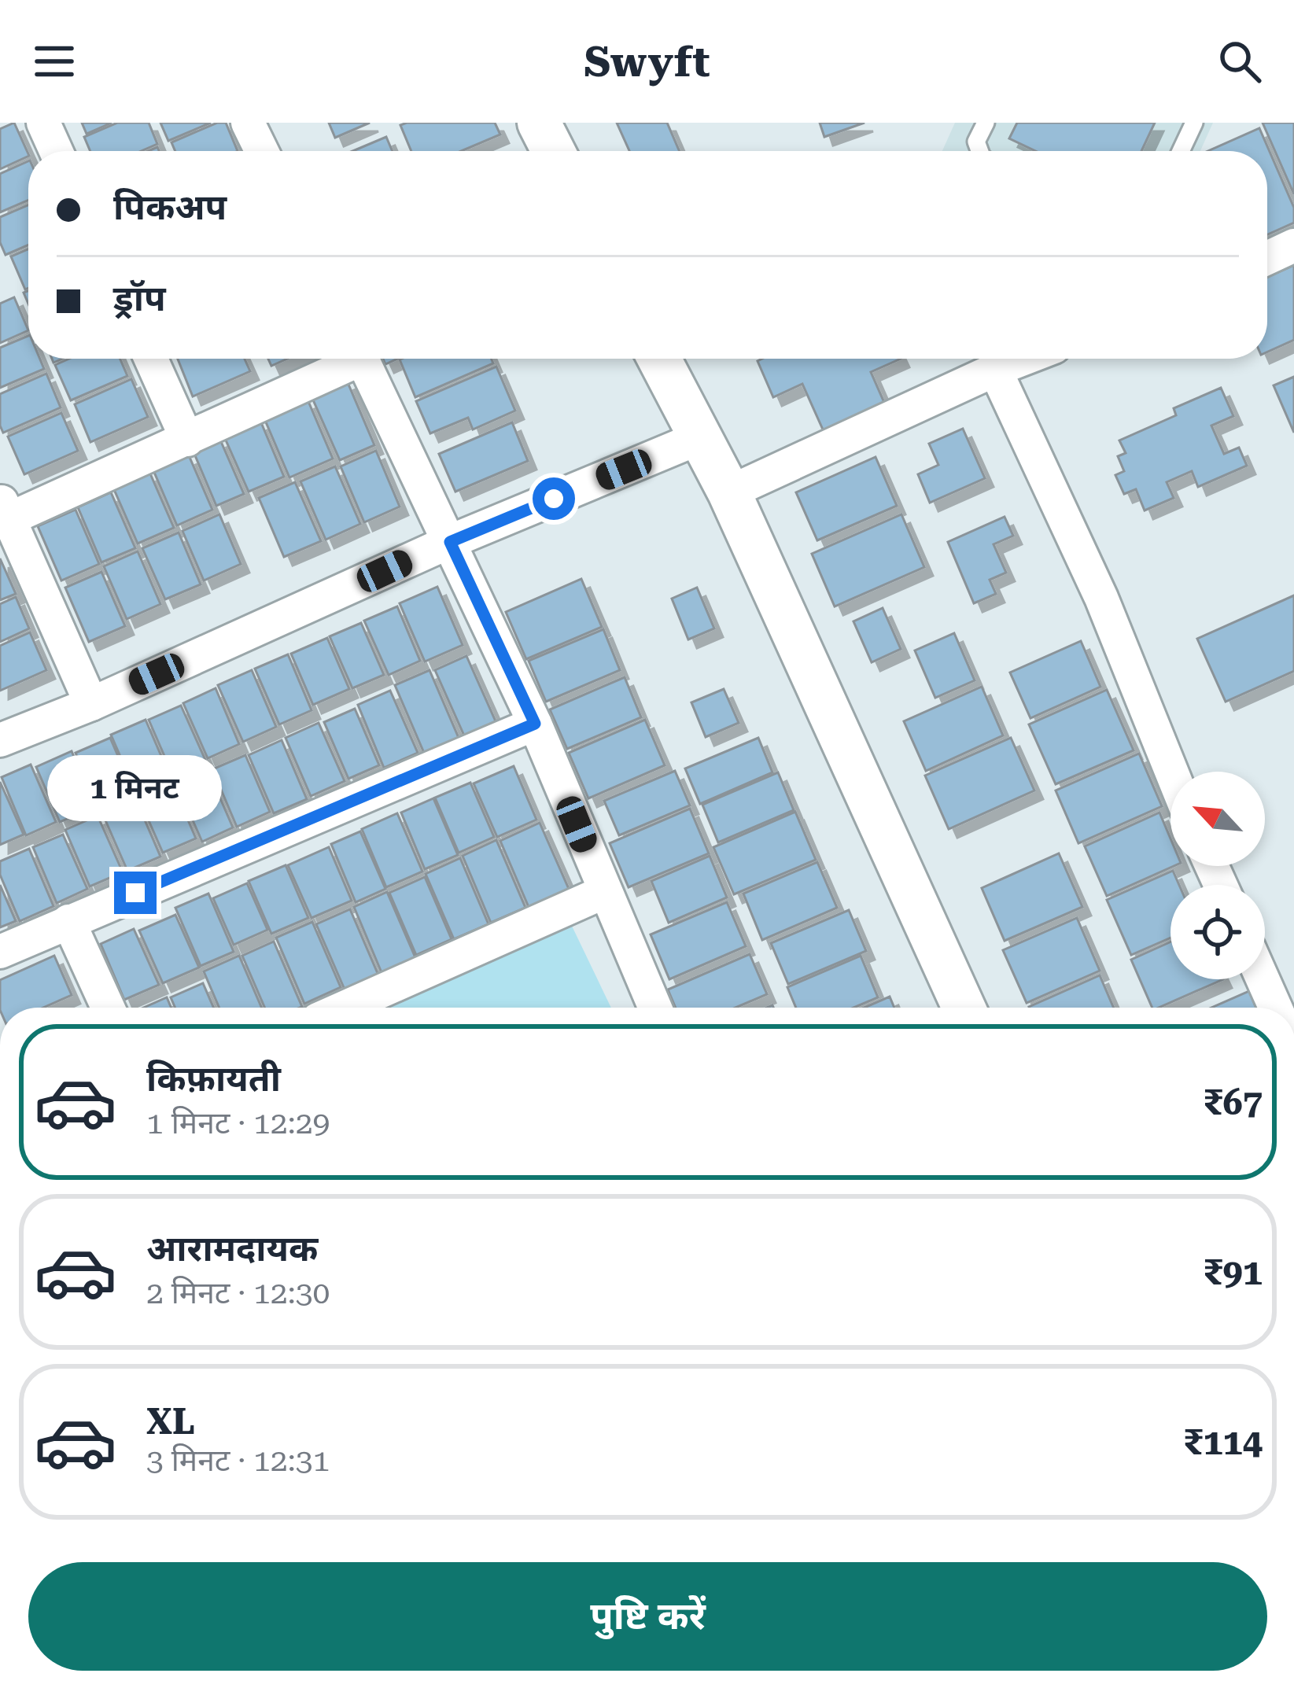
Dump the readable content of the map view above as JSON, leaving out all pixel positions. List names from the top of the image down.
{
  "north": "top left",
  "page": {
    "header": "Swyft",
    "banner": ["पिकअप", "ड्रॉप"],
    "bubble": "1 मिनट",
    "list": [
      {
        "name": "किफ़ायती",
        "note": "1 मिनट · 12:29",
        "value": "₹67"
      },
      {
        "name": "आरामदायक",
        "note": "2 मिनट · 12:30",
        "value": "₹91"
      },
      {
        "name": "XL",
        "note": "3 मिनट · 12:31",
        "value": "₹114"
      }
    ],
    "buttons": "पुष्टि करें"
  }
}
